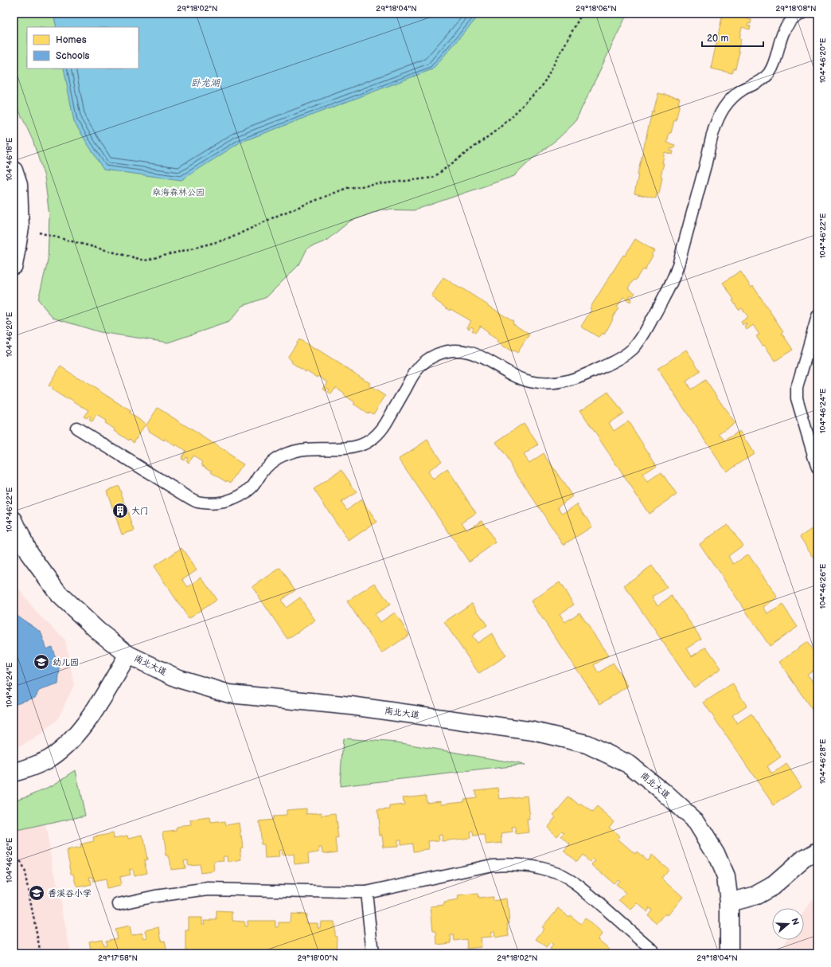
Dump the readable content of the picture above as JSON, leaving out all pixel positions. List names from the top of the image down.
{
  "streets": {
    "street": ["南北大道"]
  },
  "water": ["卧龙湖"],
  "parks": ["燊海森林公园"],
  "places": {
    "building": ["大门"],
    "school or university": ["幼儿园", "香溪谷小学"]
  },
  "legend": ["Homes", "Schools"],
  "scale_bar": "20 m",
  "north": "right",
  "coordinates": [
    "29°18'02\"N",
    "29°18'04\"N",
    "29°18'06\"N",
    "29°18'08\"N",
    "104°46'20\"E",
    "104°46'18\"E",
    "104°46'22\"E",
    "104°46'24\"E",
    "104°46'26\"E",
    "104°46'28\"E",
    "29°17'58\"N",
    "29°18'00\"N"
  ]
}
